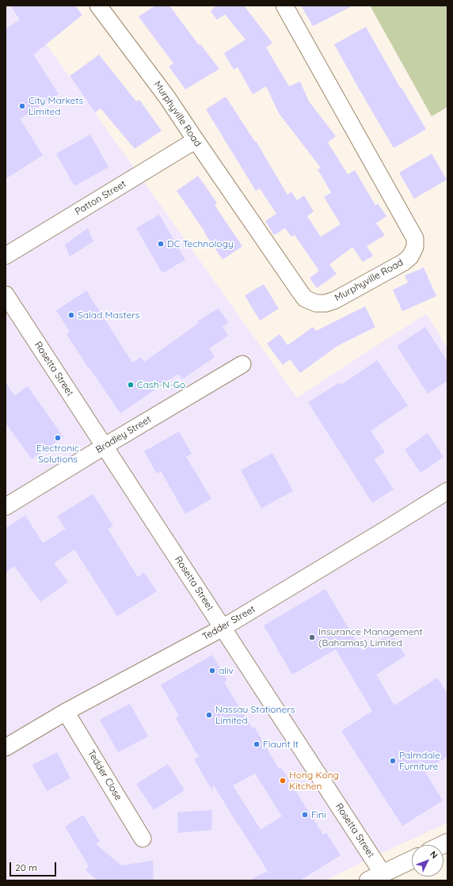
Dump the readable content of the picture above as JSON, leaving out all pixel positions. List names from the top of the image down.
{
  "streets": {
    "street": [
      "Murphyville Road",
      "Patton Street",
      "Rosetta Street",
      "Bradley Street",
      "Tedder Street",
      "Tedder Close"
    ]
  },
  "crossings": [
    ["Murphyville Road", "Patton Street"],
    ["Rosetta Street", "Bradley Street"],
    ["Rosetta Street", "Tedder Street"],
    ["Tedder Street", "Tedder Close"]
  ],
  "places": [
    "City Markets Limited",
    "DC Technology",
    "Salad Masters",
    "Cash-N-Go",
    "Electronic Solutions",
    "Insurance Management (Bahamas) Limited",
    "aliv",
    "Nassau Stationers Limited",
    "Flaunt It",
    "Palmdale Furniture",
    "Hong Kong Kitchen",
    "Fini"
  ],
  "scale_bar": "20 m",
  "north": "top right"
}
